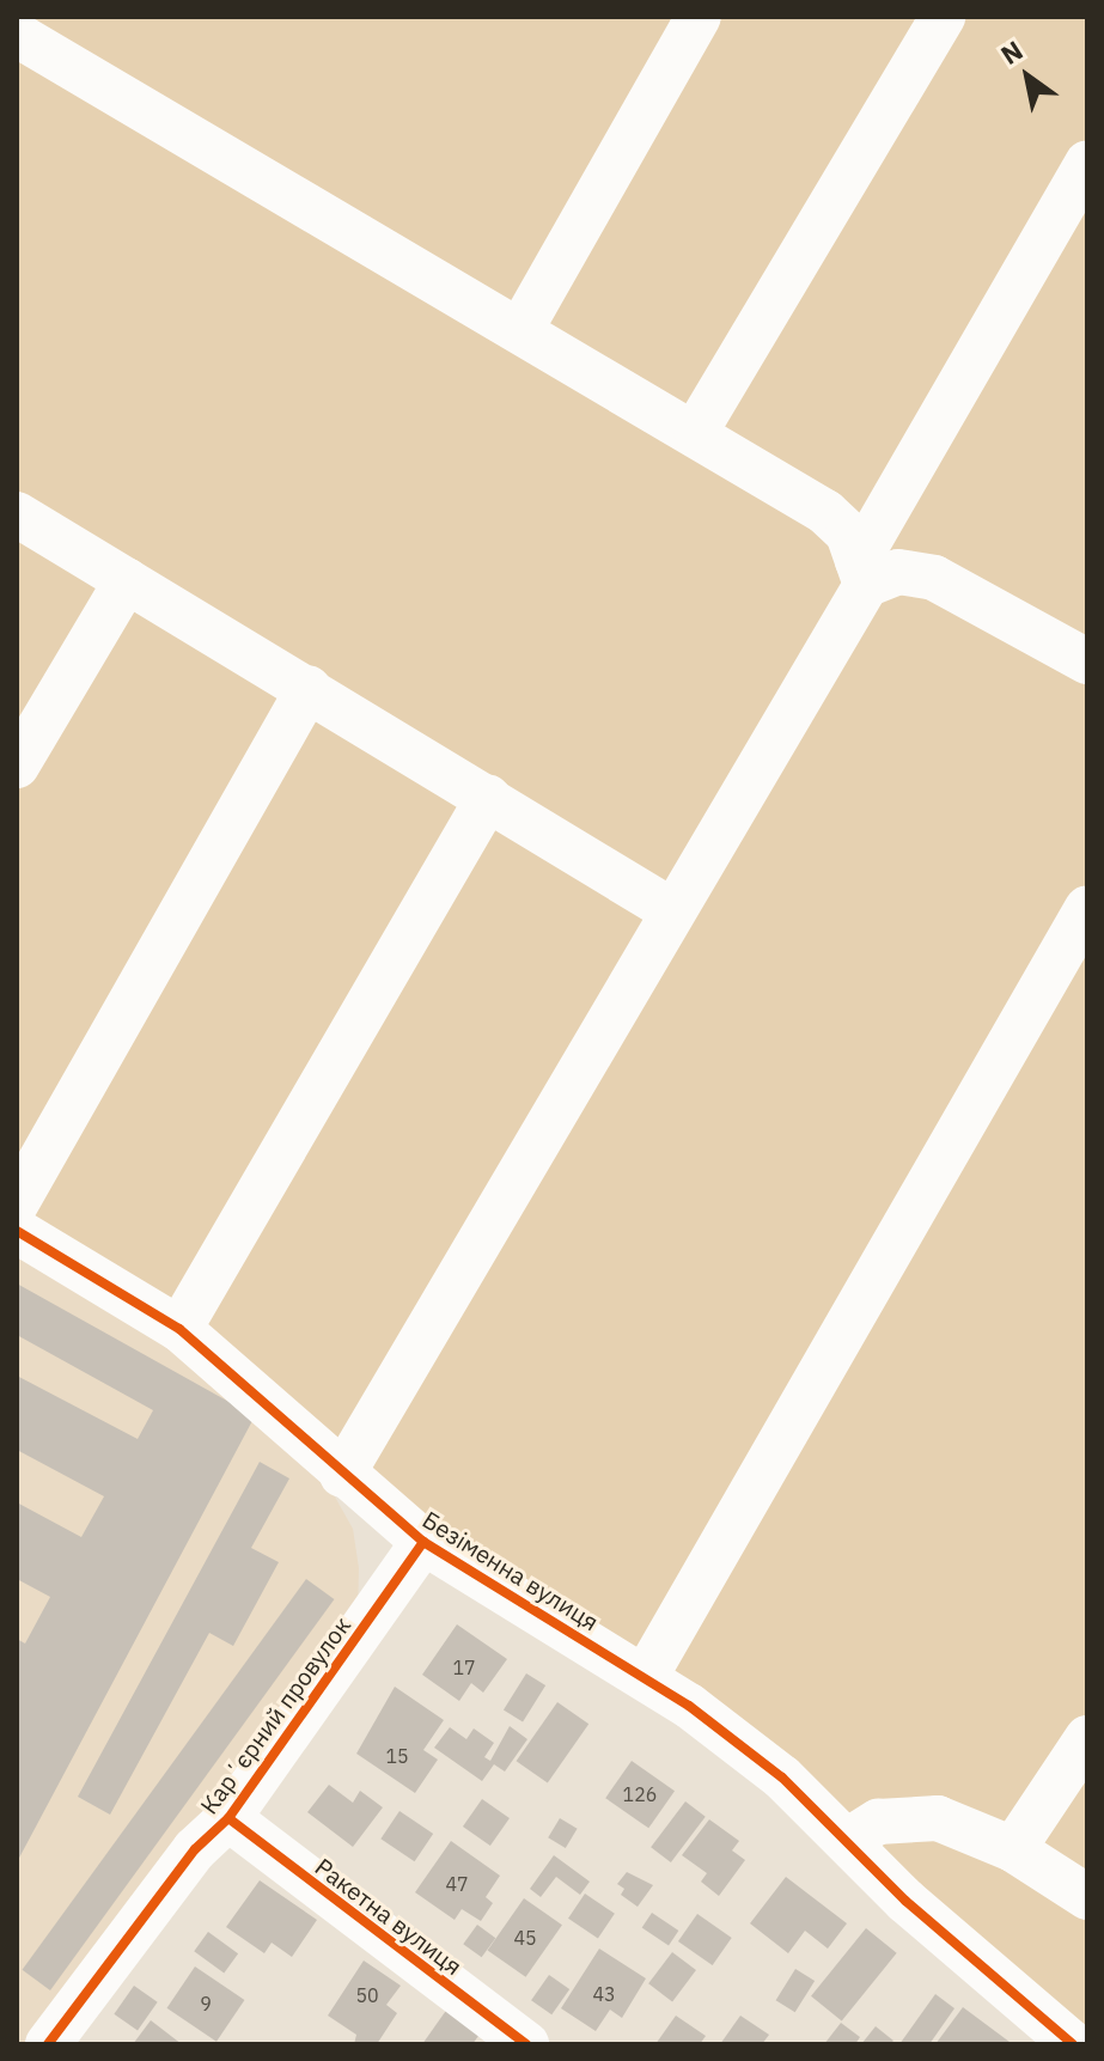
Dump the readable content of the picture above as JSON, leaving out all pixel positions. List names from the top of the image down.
{
  "streets": {
    "street": ["Безіменна вулиця", "Карʼєрний провулок", "Ракетна вулиця"]
  },
  "crossings": [
    ["Безіменна вулиця", "Карʼєрний провулок"],
    ["Карʼєрний провулок", "Ракетна вулиця"]
  ],
  "house_numbers": [
    "17",
    "15",
    "126",
    "47",
    "45",
    "43",
    "50",
    "9"
  ],
  "north": "top left"
}
